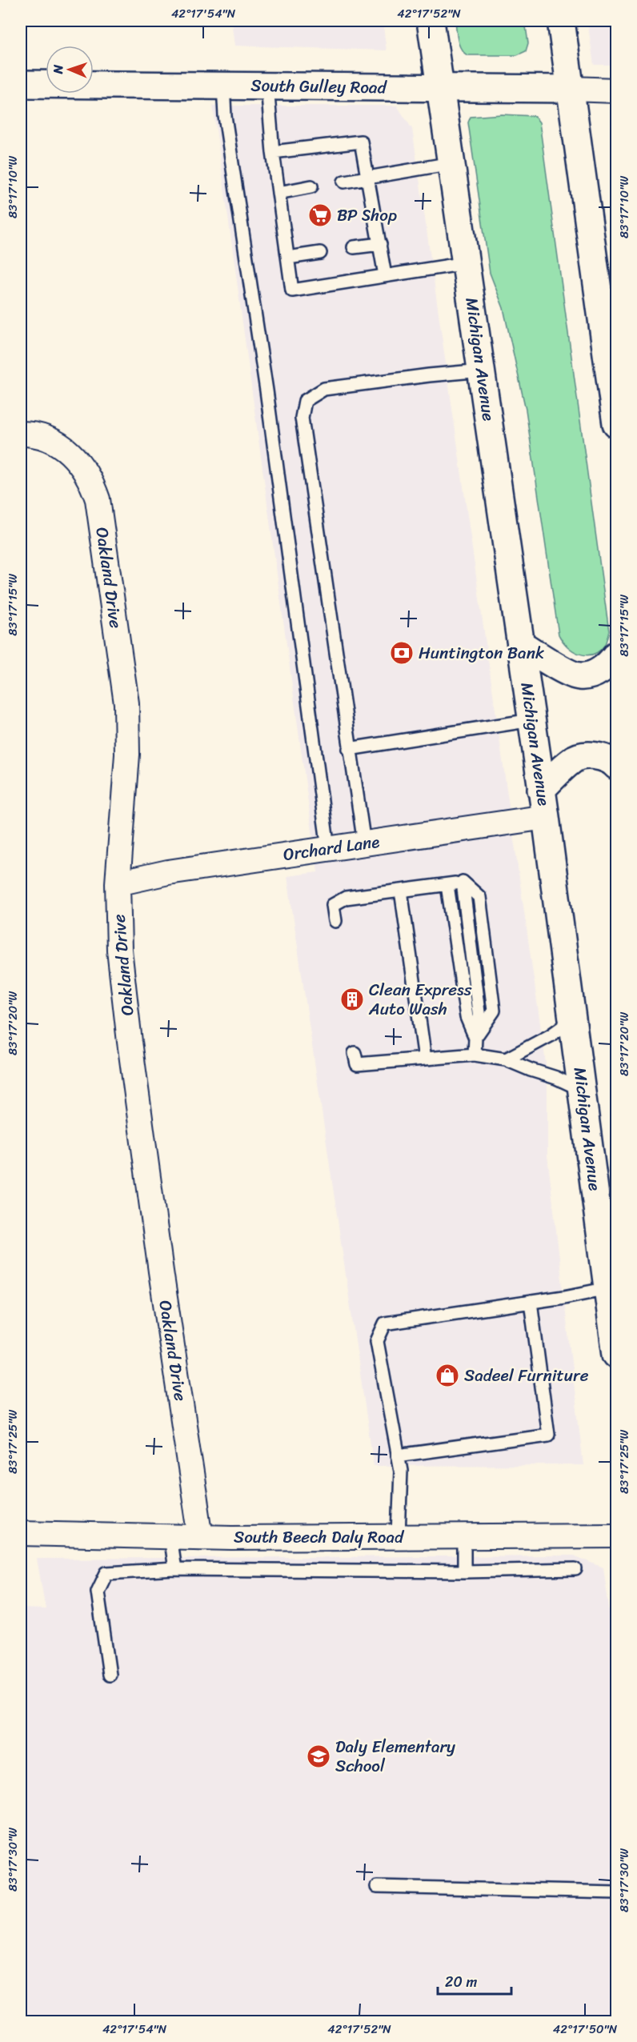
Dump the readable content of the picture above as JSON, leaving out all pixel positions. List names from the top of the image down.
{
  "streets": {
    "main road": ["South Gulley Road", "Michigan Avenue"],
    "street": ["Oakland Drive", "Orchard Lane", "South Beech Daly Road"]
  },
  "crossings": [
    ["South Gulley Road", "Michigan Avenue"],
    ["Michigan Avenue", "Orchard Lane"],
    ["Oakland Drive", "Orchard Lane"],
    ["Oakland Drive", "South Beech Daly Road"]
  ],
  "places": {
    "supermarket": ["BP Shop"],
    "bank": ["Huntington Bank"],
    "building": ["Clean Express Auto Wash"],
    "shop": ["Sadeel Furniture"],
    "school or university": ["Daly Elementary School"]
  },
  "scale_bar": "20 m",
  "north": "left",
  "coordinates": [
    "42°17'54\"N",
    "42°17'52\"N",
    "83°17'10\"W",
    "83°17'15\"W",
    "83°17'20\"W",
    "83°17'25\"W",
    "83°17'30\"W",
    "42°17'50\"N"
  ]
}
